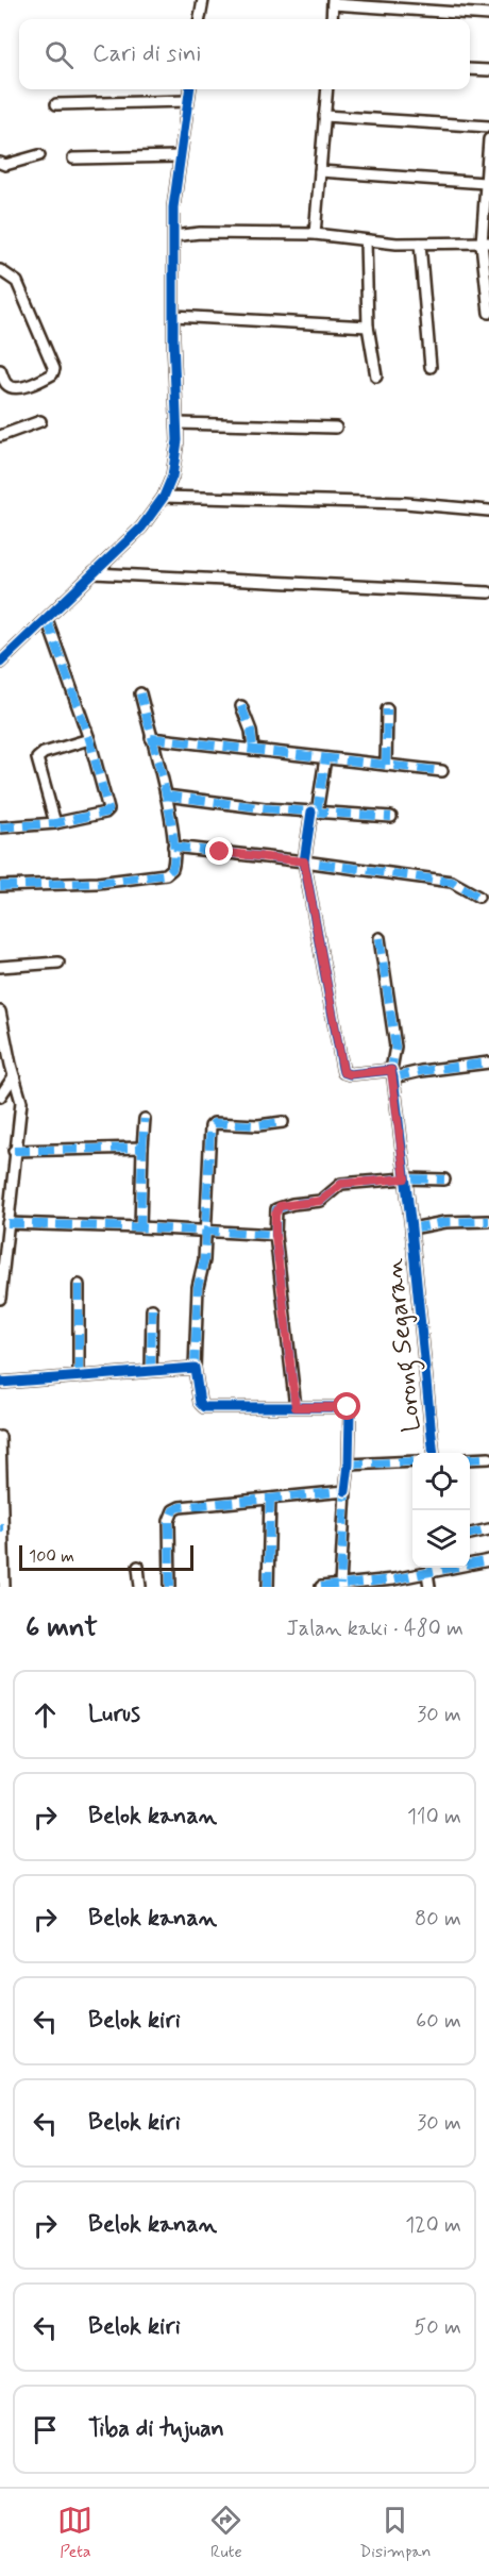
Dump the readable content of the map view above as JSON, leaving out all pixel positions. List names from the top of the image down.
{
  "streets": {
    "street": ["Lorong Segaran"]
  },
  "scale_bar": "100 m",
  "page": {
    "search": "Cari di sini",
    "scale": "100 m",
    "heading": ["6 mnt", "Jalan kaki · 480 m"],
    "list": [
      ["Lurus", "30 m"],
      ["Belok kanan", "110 m"],
      ["Belok kanan", "80 m"],
      ["Belok kiri", "60 m"],
      ["Belok kiri", "30 m"],
      ["Belok kanan", "120 m"],
      ["Belok kiri", "50 m"],
      "Tiba di tujuan"
    ],
    "nav": ["Peta", "Rute", "Disimpan"]
  }
}
